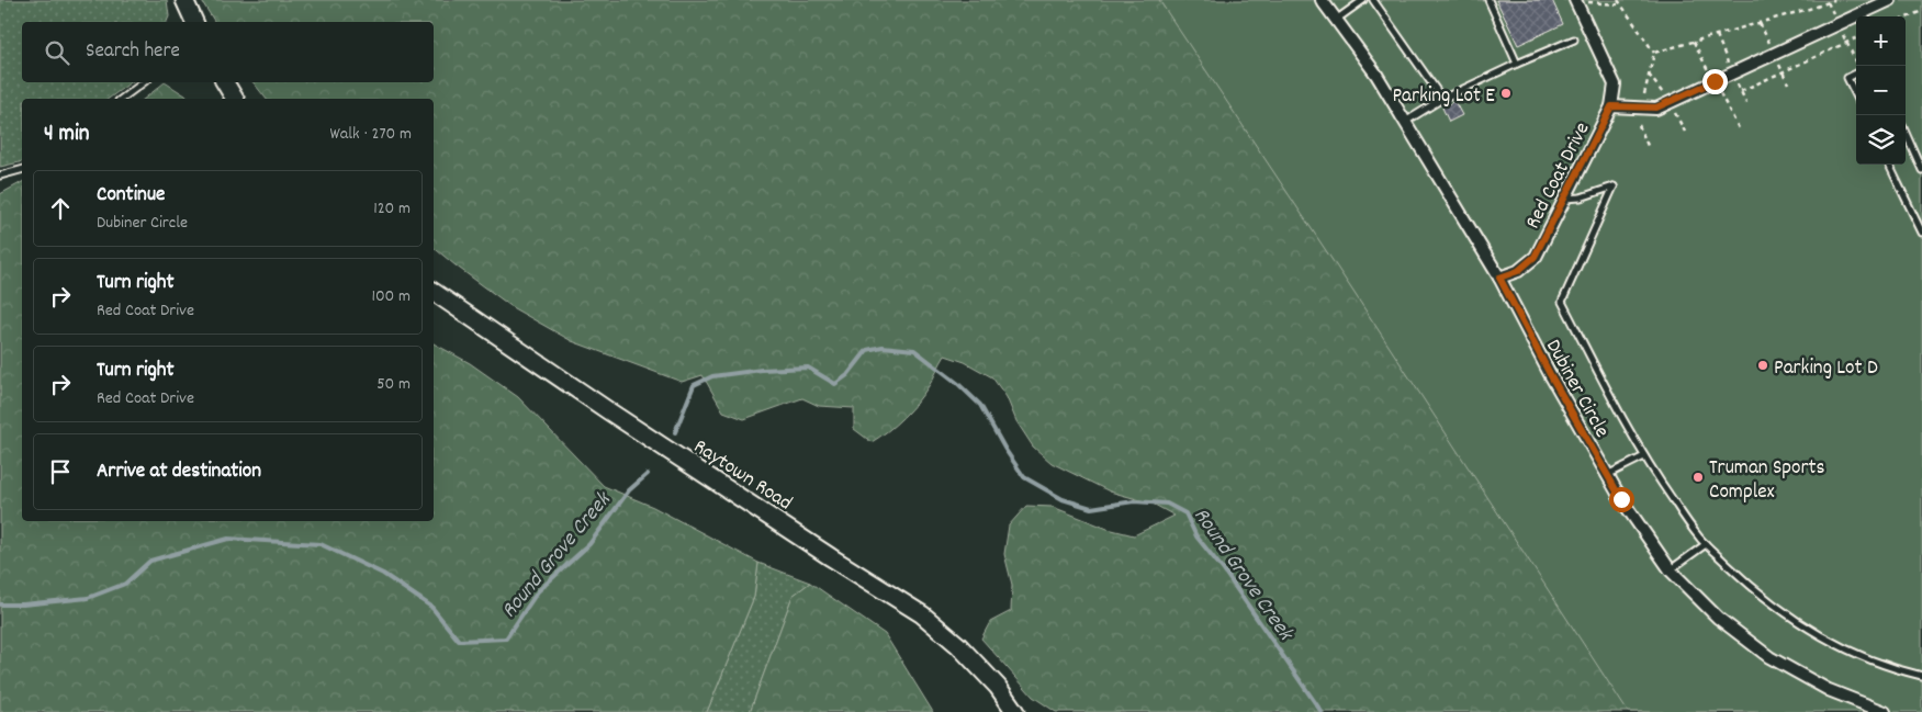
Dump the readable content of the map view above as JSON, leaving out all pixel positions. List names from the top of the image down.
{
  "streets": {
    "main road": ["Raytown Road"],
    "street": ["Red Coat Drive", "Dubiner Circle"]
  },
  "crossings": [
    ["Red Coat Drive", "Dubiner Circle"]
  ],
  "water": ["Round Grove Creek"],
  "places": ["Parking Lot E", "Parking Lot D", "Truman Sports Complex"],
  "page": {
    "map_buttons": ["+", "−"],
    "search": "Search here",
    "heading": ["4 min", "Walk · 270 m"],
    "list": [
      ["Continue", "Dubiner Circle", "120 m"],
      ["Turn right", "Red Coat Drive", "100 m"],
      ["Turn right", "Red Coat Drive", "50 m"],
      "Arrive at destination"
    ]
  }
}
